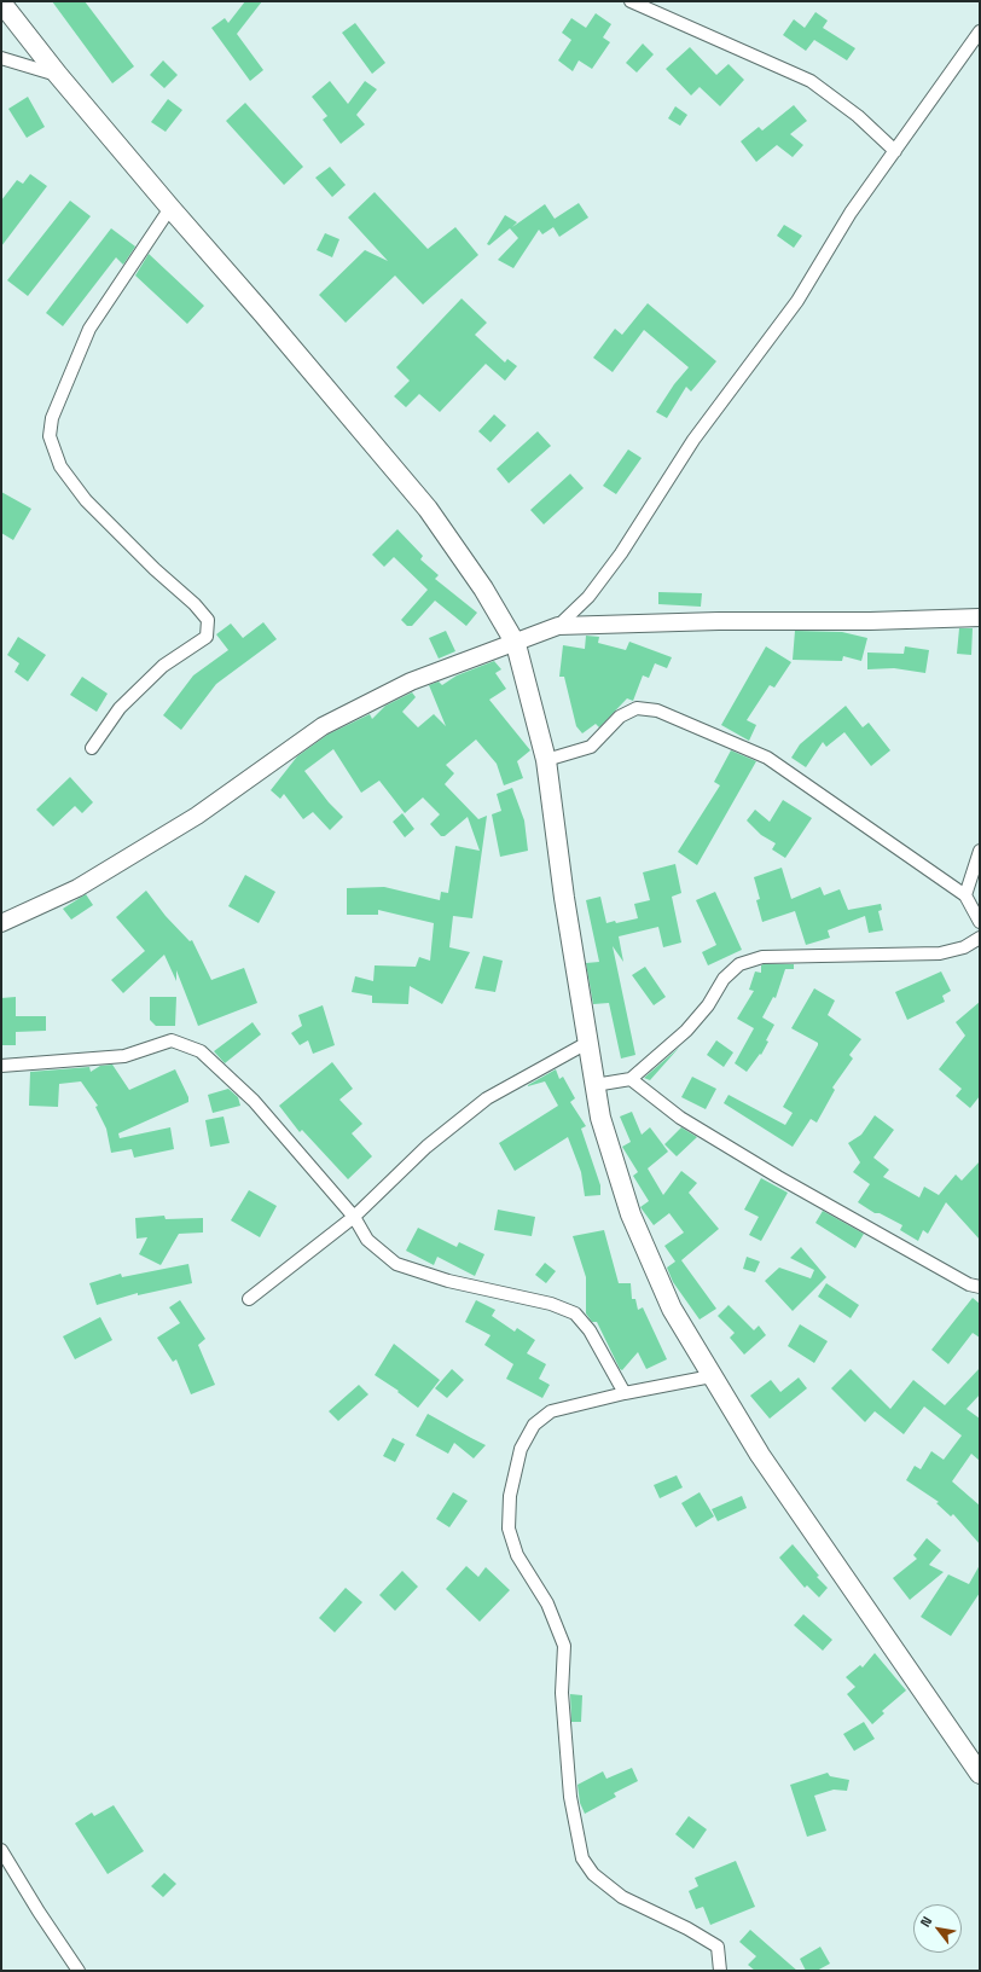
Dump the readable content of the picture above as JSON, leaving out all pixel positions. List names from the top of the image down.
{
  "north": "top left"
}
